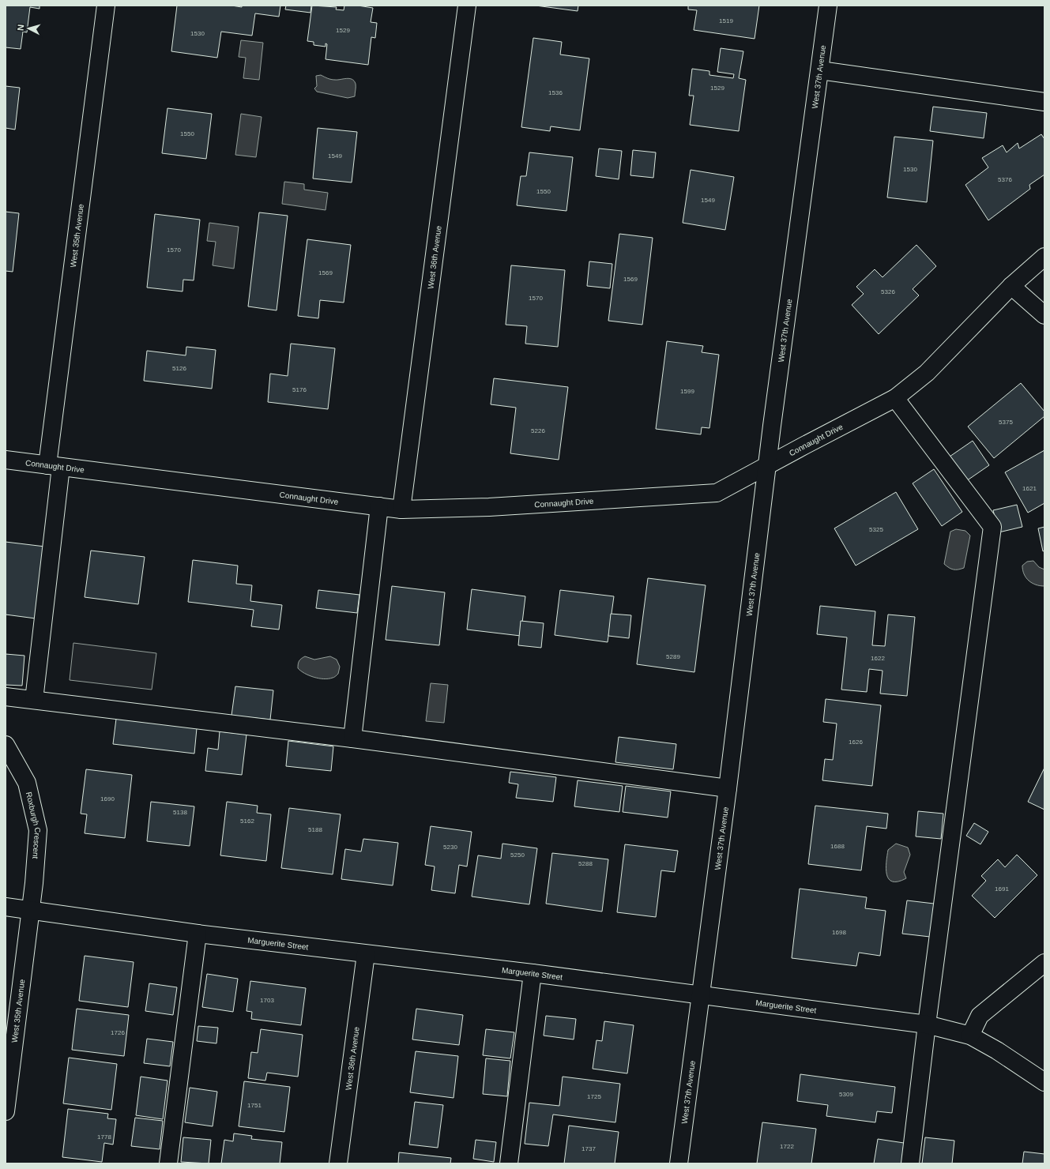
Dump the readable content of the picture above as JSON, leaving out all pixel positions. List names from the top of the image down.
{
  "streets": {
    "street": [
      "West 37th Avenue",
      "West 35th Avenue",
      "West 36th Avenue",
      "Connaught Drive",
      "Roxburgh Crescent",
      "Marguerite Street"
    ]
  },
  "crossings": [
    ["West 37th Avenue", "Connaught Drive"],
    ["West 37th Avenue", "Marguerite Street"],
    ["West 35th Avenue", "Connaught Drive"],
    ["West 35th Avenue", "Roxburgh Crescent"],
    ["West 35th Avenue", "Marguerite Street"],
    ["West 36th Avenue", "Connaught Drive"],
    ["West 36th Avenue", "Marguerite Street"],
    ["Roxburgh Crescent", "Marguerite Street"]
  ],
  "house_numbers": [
    "1519",
    "1529",
    "1530",
    "1529",
    "1536",
    "1550",
    "1549",
    "1530",
    "5376",
    "1550",
    "1549",
    "1570",
    "1569",
    "1569",
    "5326",
    "1570",
    "5126",
    "5176",
    "1599",
    "5375",
    "5226",
    "1621",
    "5325",
    "5289",
    "1622",
    "1626",
    "1690",
    "5138",
    "5162",
    "5188",
    "1688",
    "5230",
    "5250",
    "5288",
    "1691",
    "1698",
    "1703",
    "1726",
    "5309",
    "1725",
    "1751",
    "1778",
    "1722",
    "1737"
  ],
  "north": "left"
}
